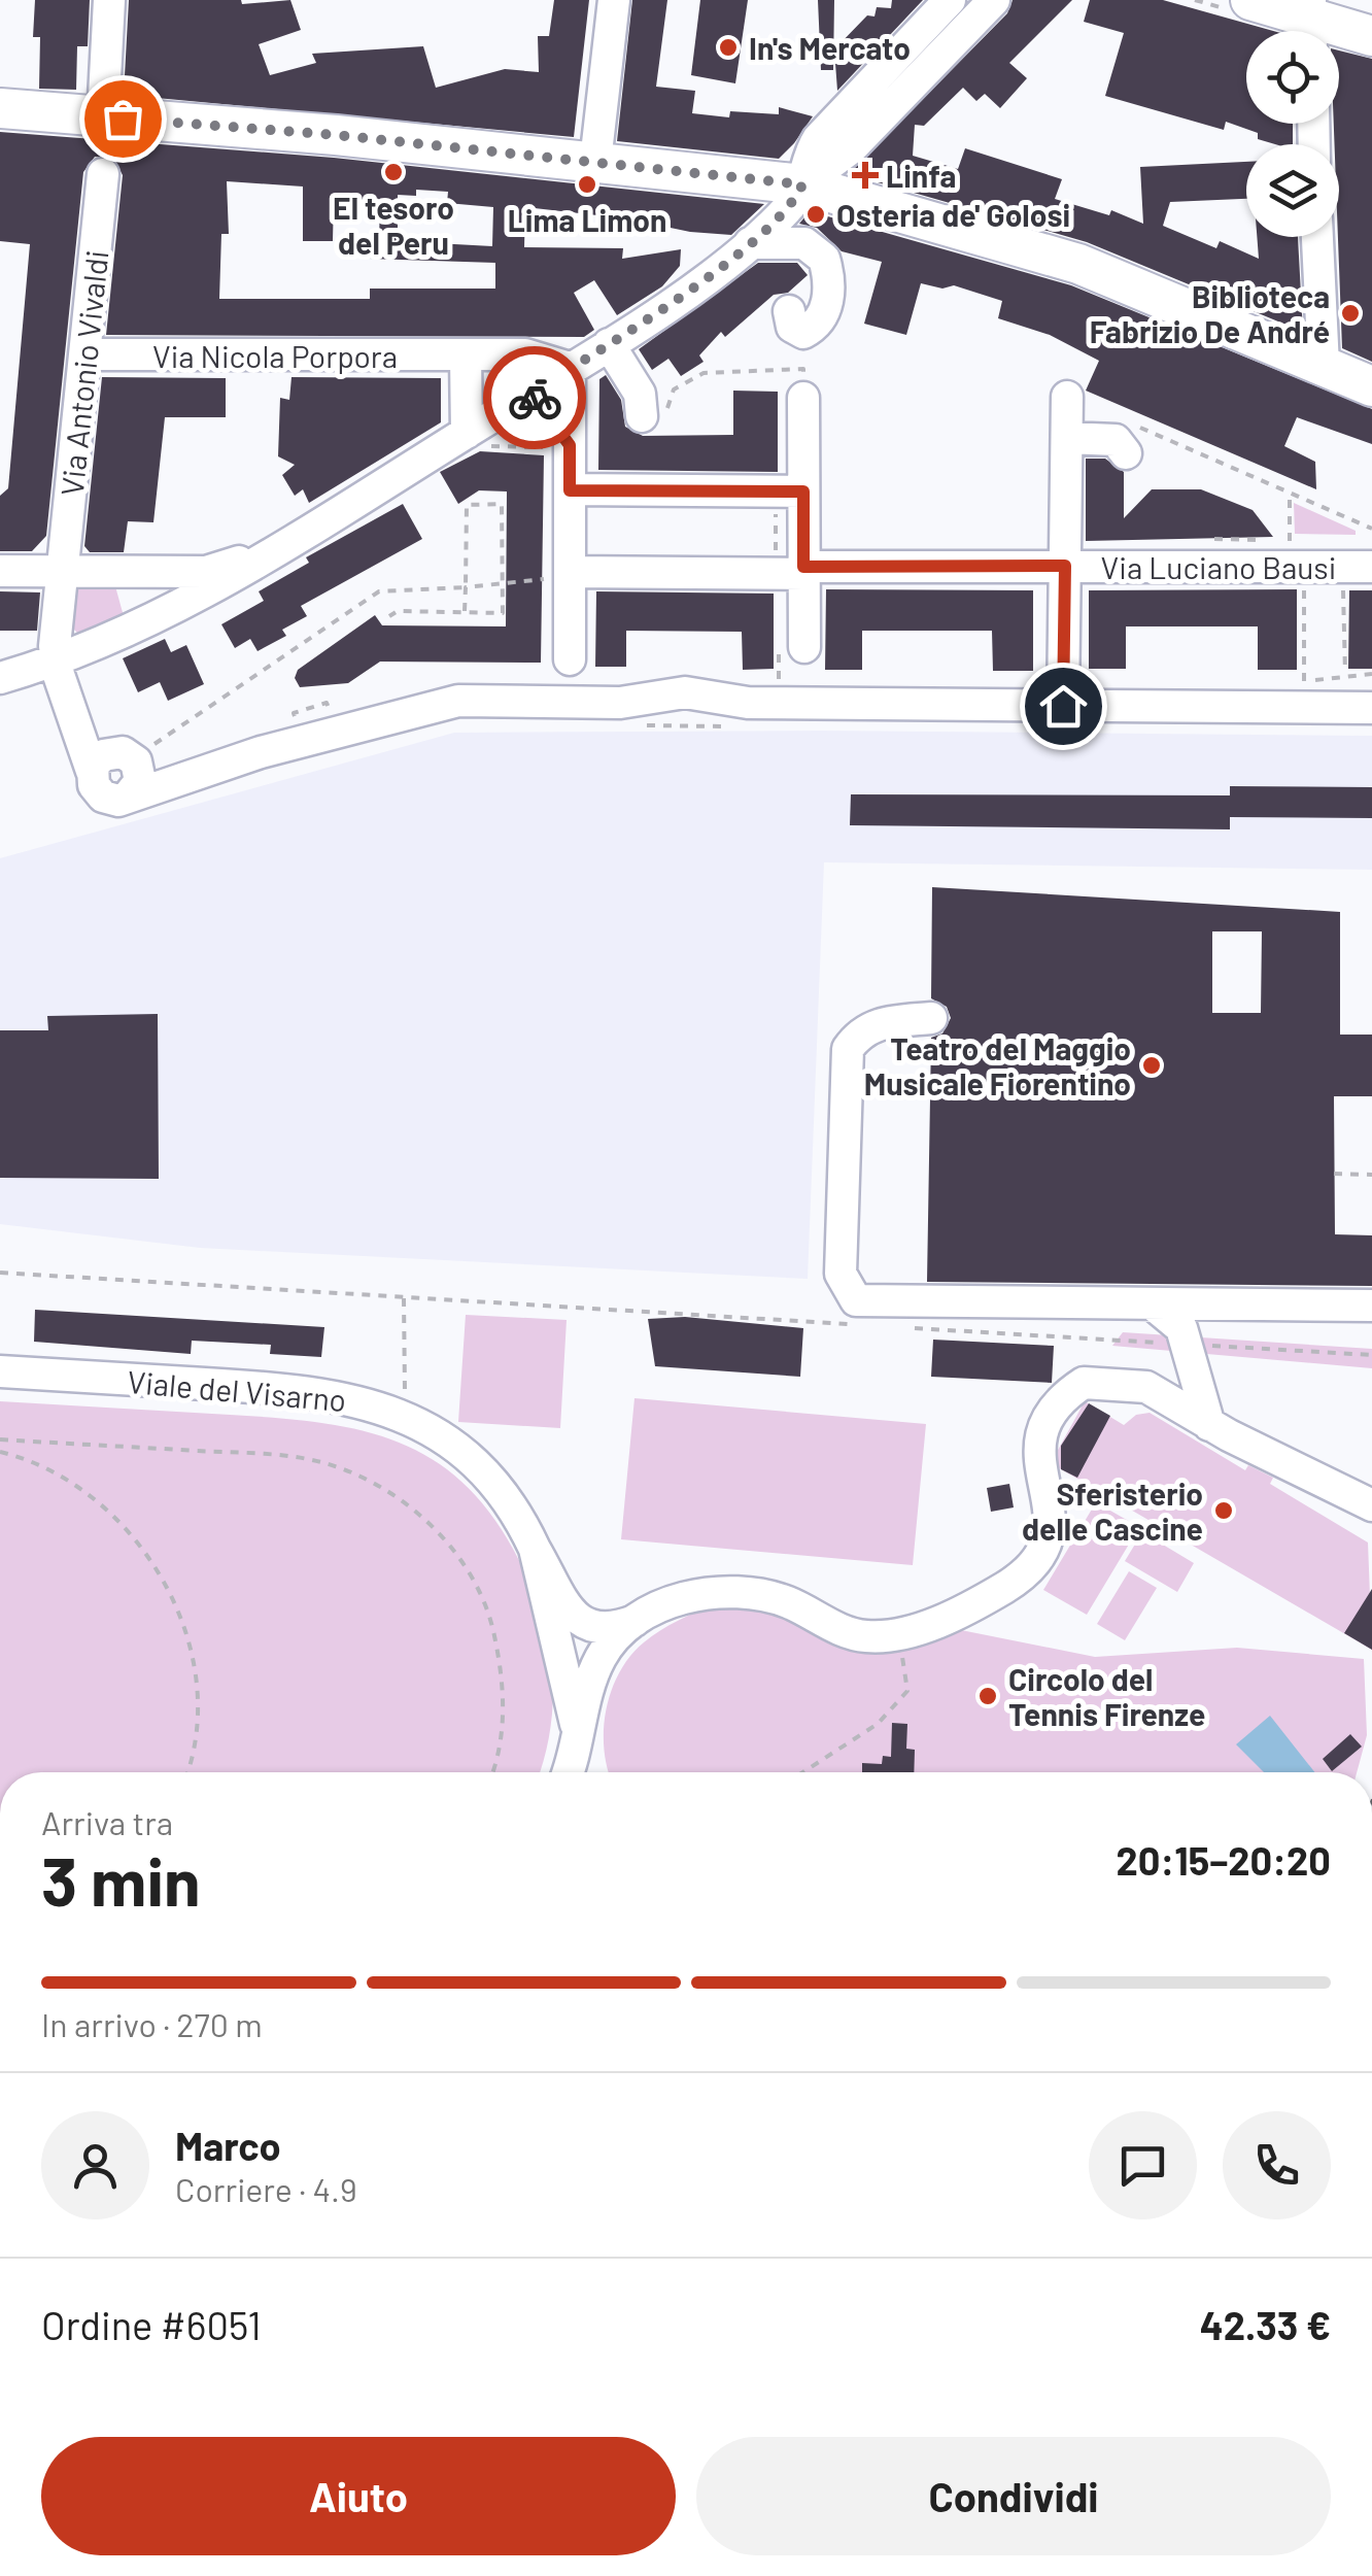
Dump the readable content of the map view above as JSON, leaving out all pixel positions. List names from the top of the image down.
{
  "streets": {
    "street": [
      "Via Nicola Porpora",
      "Via Antonio Vivaldi",
      "Via Luciano Bausi",
      "Viale del Visarno"
    ]
  },
  "crossings": [
    ["Via Nicola Porpora", "Via Antonio Vivaldi"]
  ],
  "places": {
    "other": [
      "In's Mercato",
      "El tesoro del Peru",
      "Lima Limon",
      "Osteria de' Golosi",
      "Biblioteca Fabrizio De André",
      "Teatro del Maggio Musicale Fiorentino",
      "Sferisterio delle Cascine",
      "Circolo del Tennis Firenze"
    ],
    "health": ["Linfa"]
  },
  "page": {
    "heading": ["3 min", "Arriva tra", "20:15–20:20"],
    "panel": [
      "Marco",
      "Corriere · 4.9",
      "Ordine #6051",
      "42.33 €"
    ],
    "bar": "In arrivo · 270 m",
    "buttons": ["Aiuto", "Condividi"]
  }
}
